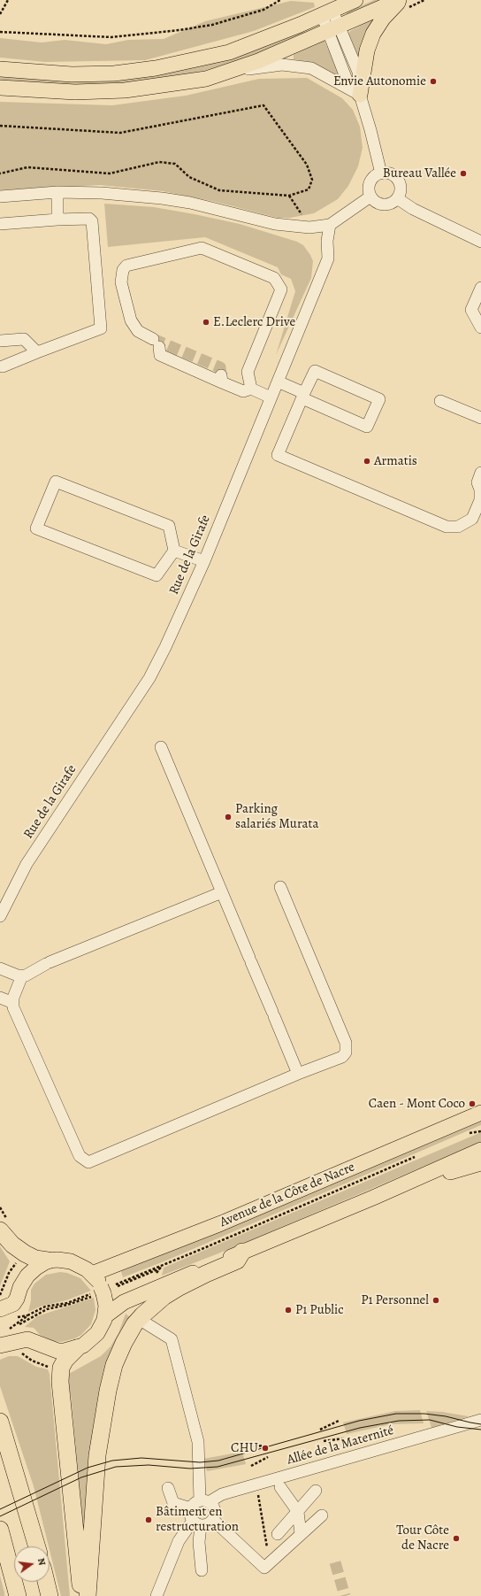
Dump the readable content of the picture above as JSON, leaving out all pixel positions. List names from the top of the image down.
{
  "streets": {
    "main road": ["Avenue de la Côte de Nacre"],
    "street": ["Rue de la Girafe", "Allée de la Maternité"]
  },
  "places": [
    "Envie Autonomie",
    "Bureau Vallée",
    "E.Leclerc Drive",
    "Armatis",
    "Parking salariés Murata",
    "Caen - Mont Coco",
    "P1 Personnel",
    "P1 Public",
    "CHU",
    "Bâtiment en restructuration",
    "Tour Côte de Nacre"
  ],
  "north": "right"
}
